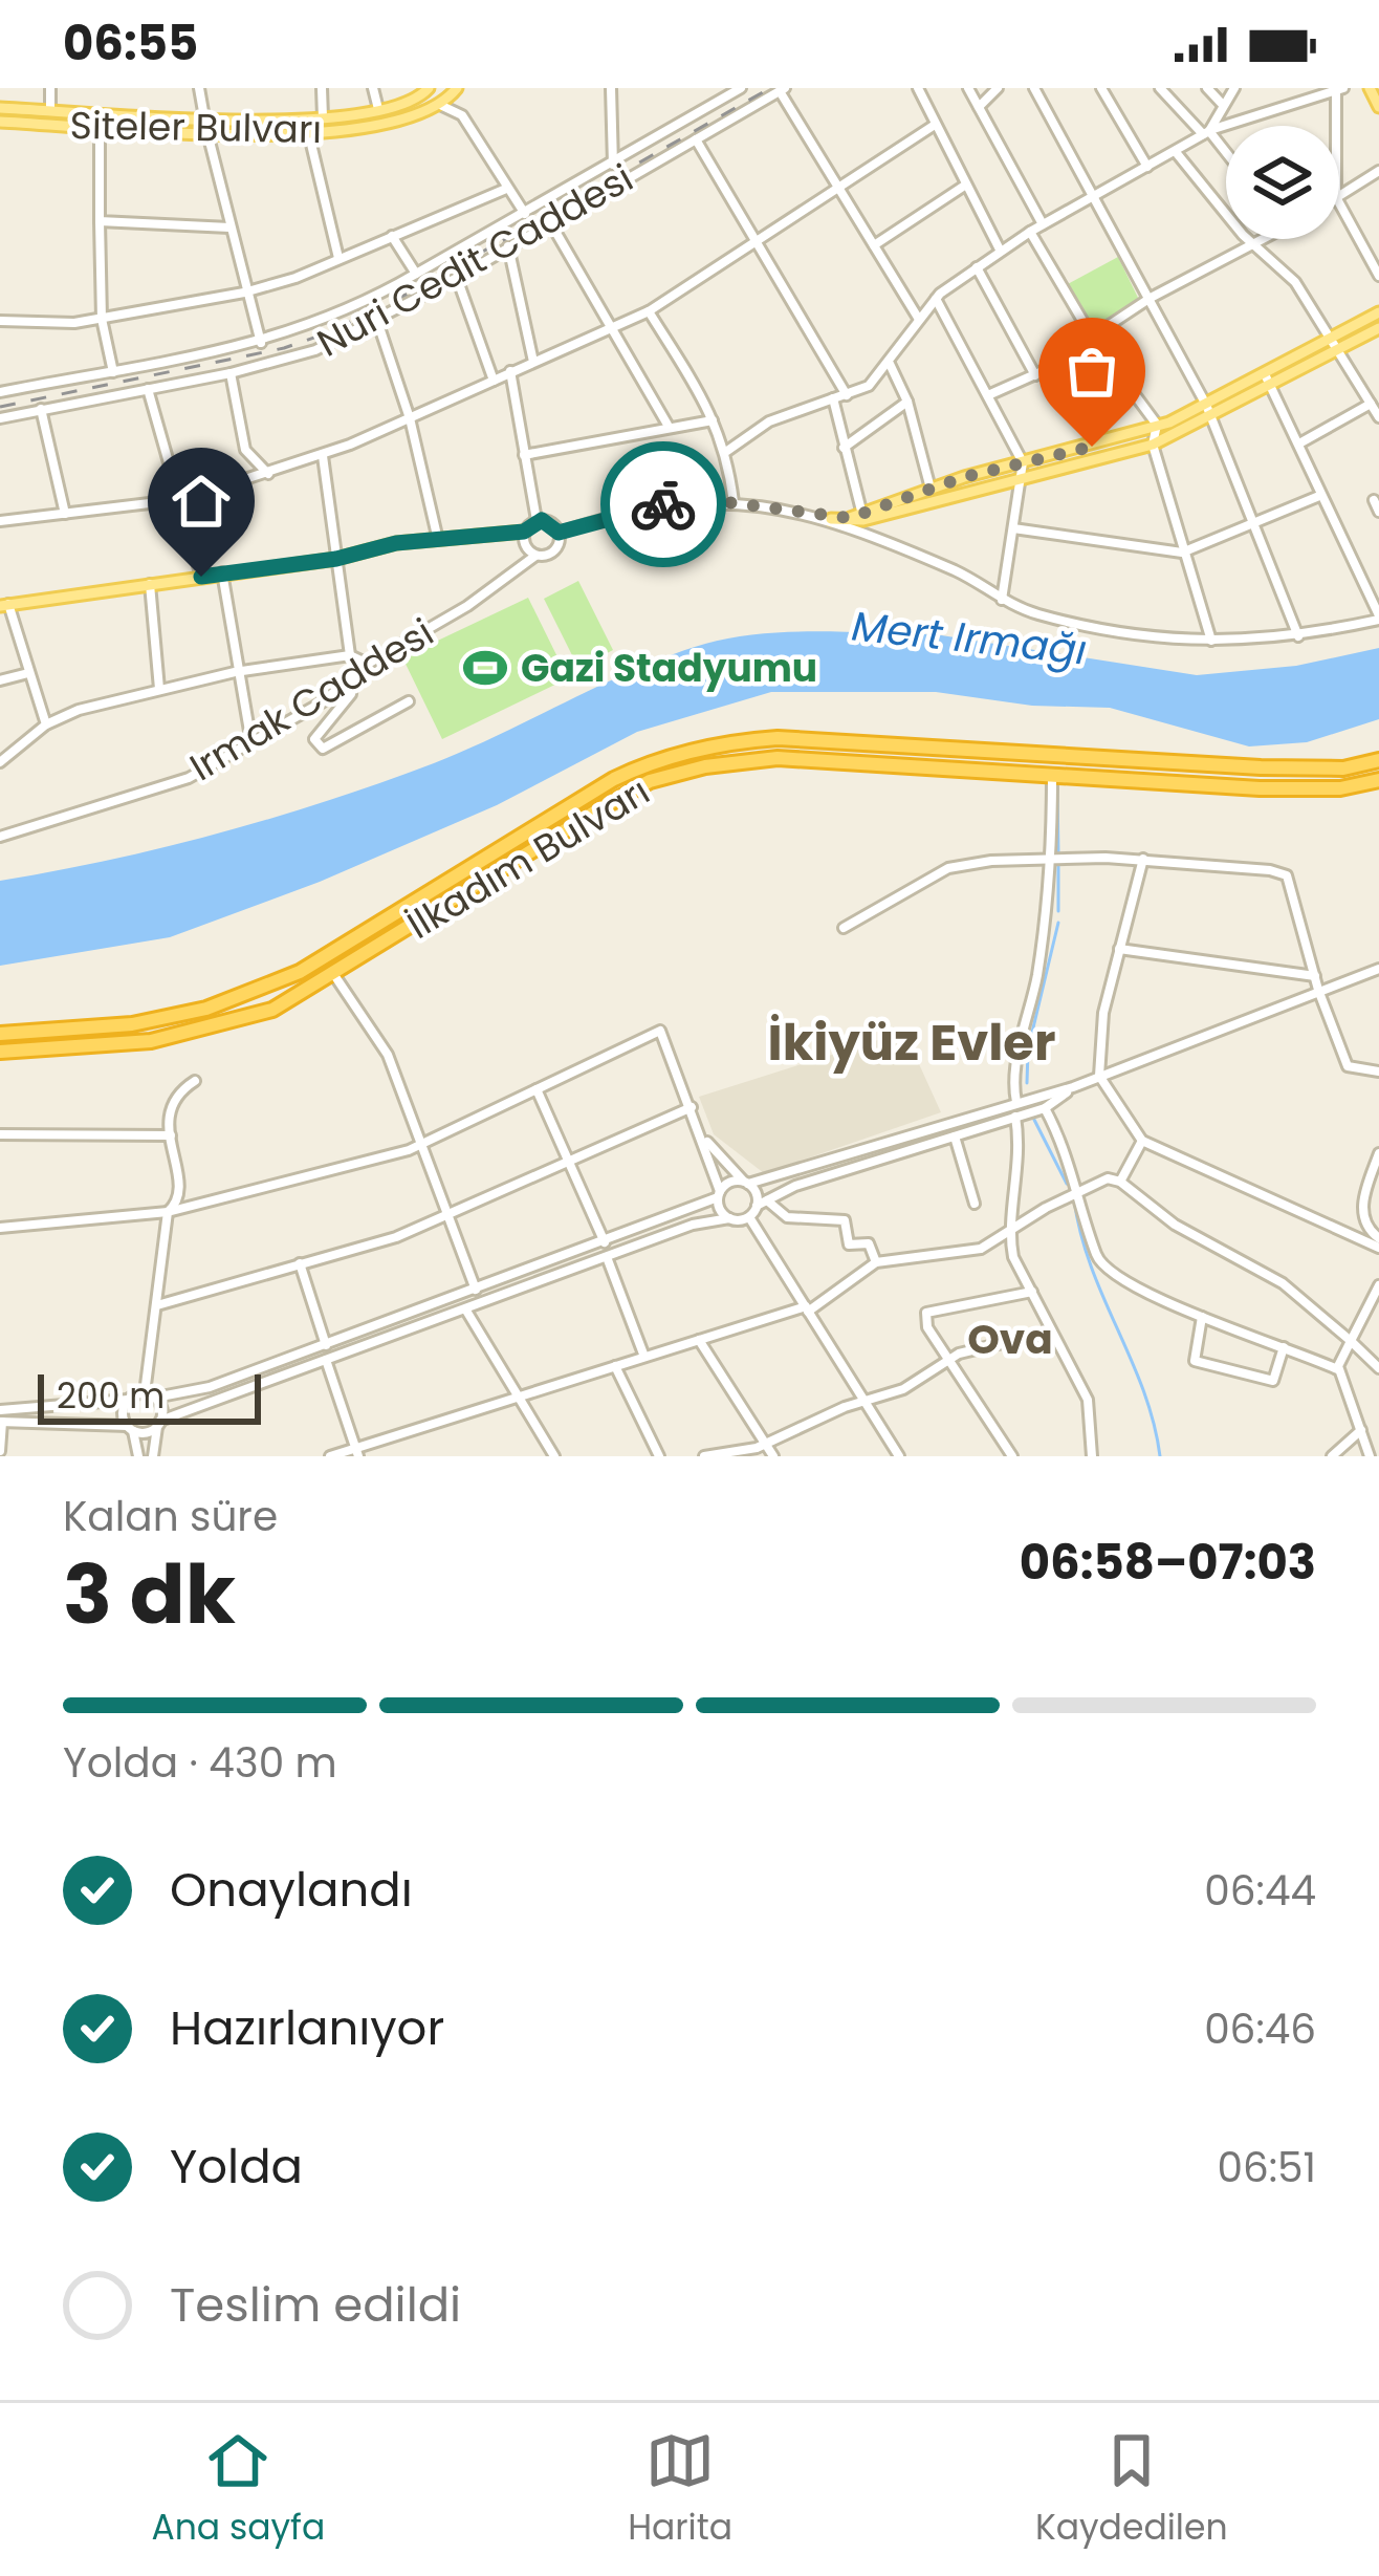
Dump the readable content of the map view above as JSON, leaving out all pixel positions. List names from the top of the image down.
{
  "streets": {
    "highway": ["İlkadım Bulvarı"],
    "main road": ["Siteler Bulvarı"],
    "street": ["Nuri Cedit Caddesi", "Irmak Caddesi"]
  },
  "districts": ["İkiyüz Evler", "Ova"],
  "water": ["Mert Irmağı"],
  "places": {
    "sports": ["Gazi Stadyumu"]
  },
  "scale_bar": "200 m",
  "page": {
    "status": "06:55",
    "scale": "200 m",
    "heading": ["3 dk", "Kalan süre", "06:58–07:03"],
    "bar": "Yolda · 430 m",
    "list": [
      ["Onaylandı", "06:44"],
      ["Hazırlanıyor", "06:46"],
      ["Yolda", "06:51"],
      "Teslim edildi"
    ],
    "tabs": ["Ana sayfa", "Harita", "Kaydedilen"]
  }
}
